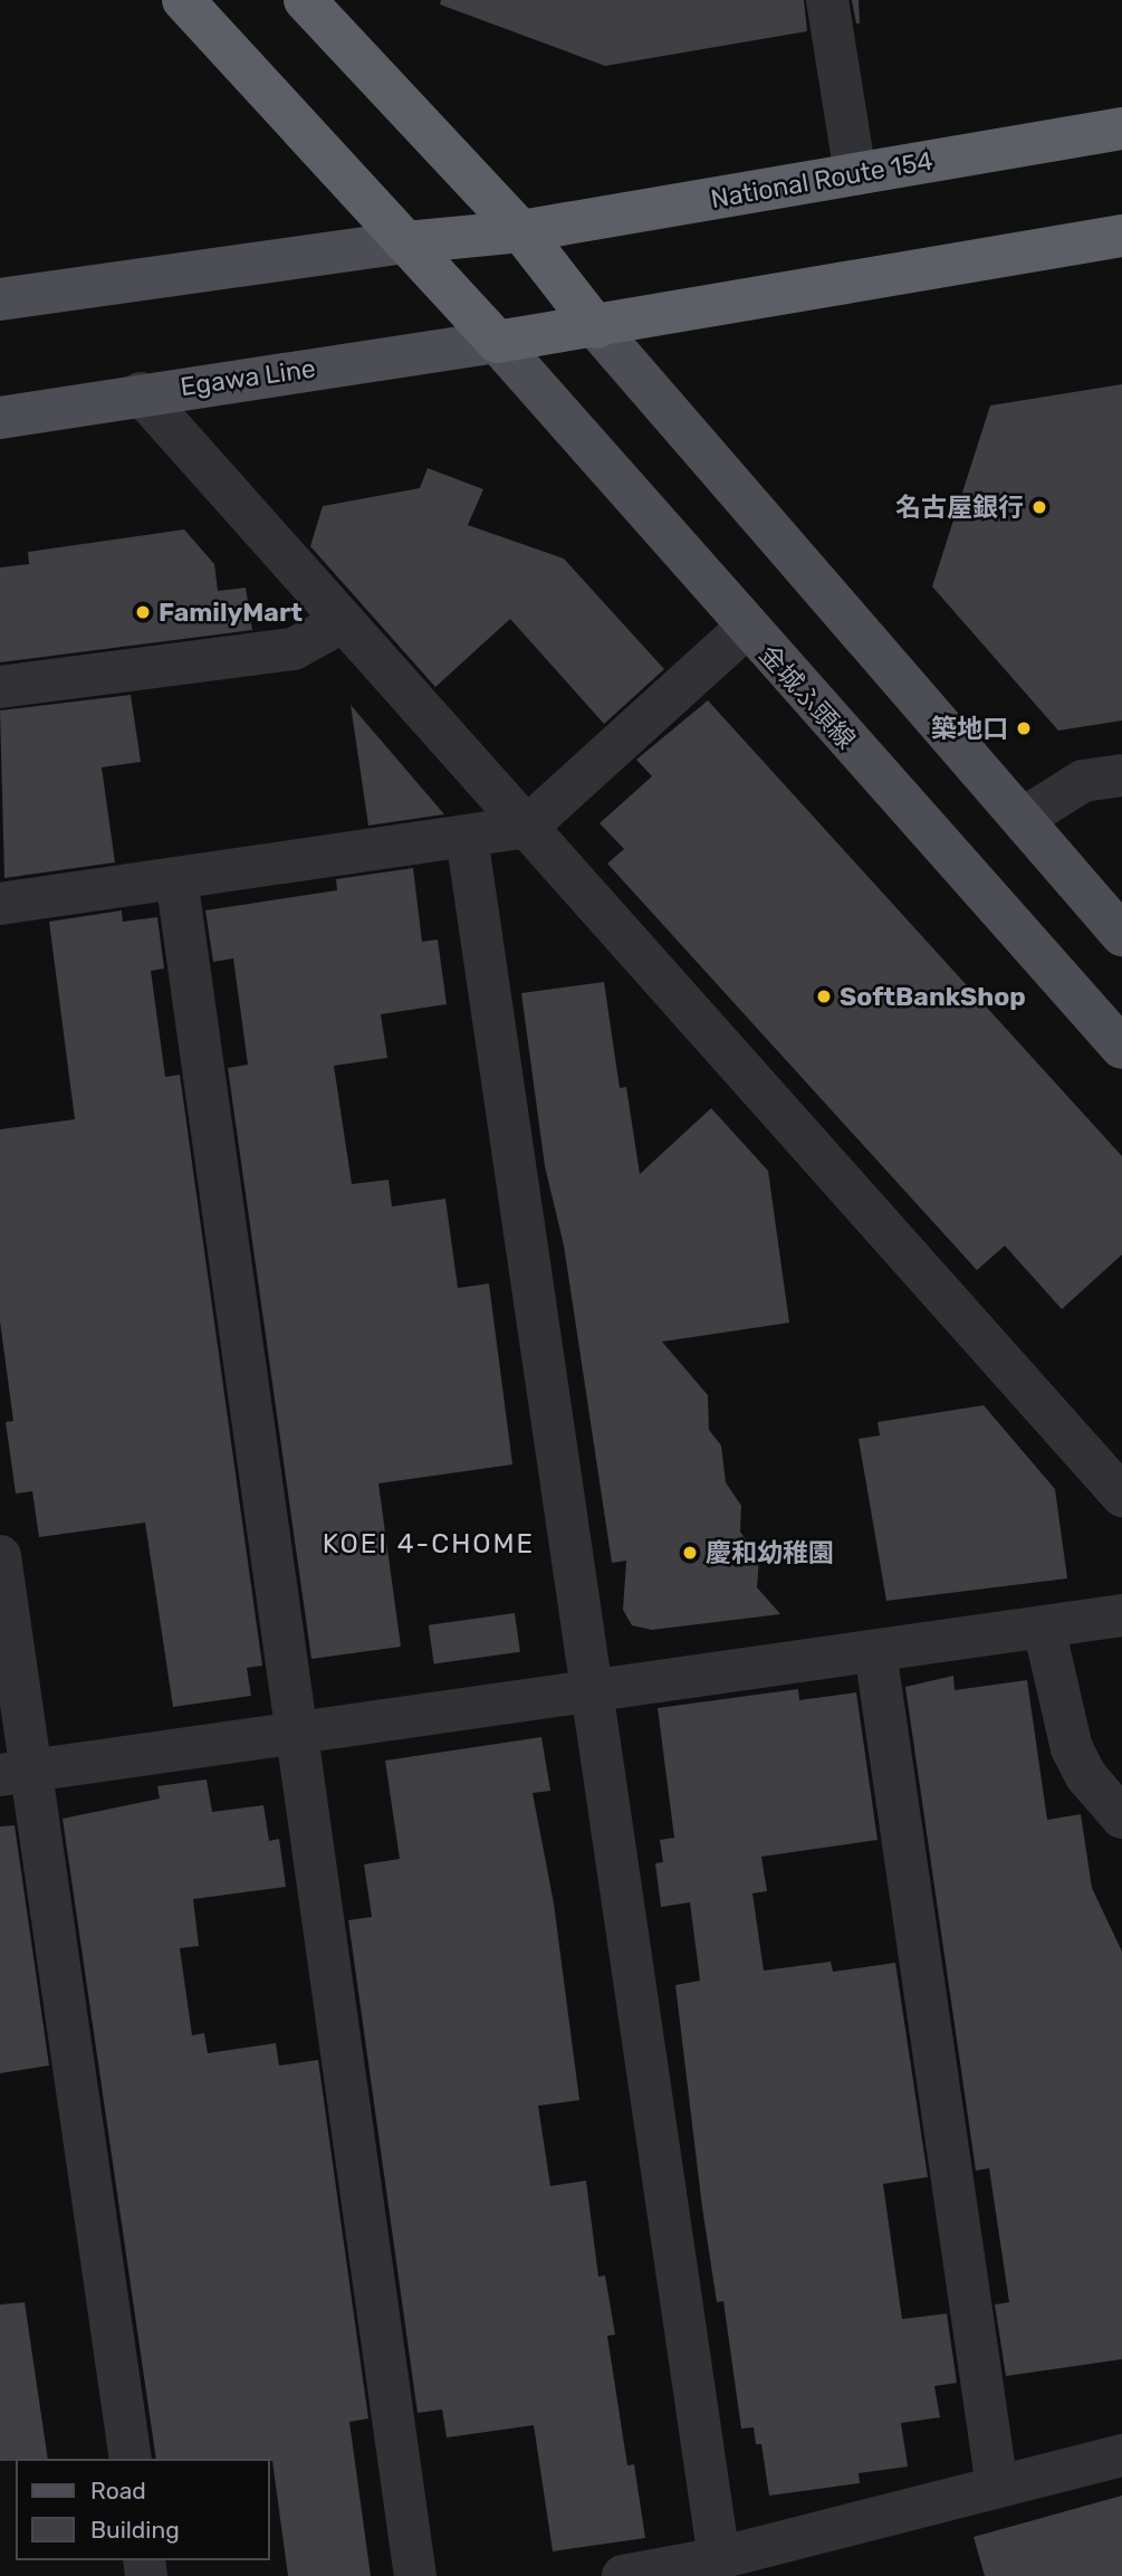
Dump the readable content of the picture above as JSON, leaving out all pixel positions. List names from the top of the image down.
{
  "streets": {
    "highway": ["National Route 154"],
    "main road": ["Egawa Line", "金城ふ頭線"]
  },
  "crossings": [
    ["Egawa Line", "金城ふ頭線"]
  ],
  "districts": ["KOEI 4-CHOME"],
  "places": [
    "名古屋銀行",
    "FamilyMart",
    "築地口",
    "SoftBankShop",
    "慶和幼稚園"
  ],
  "legend": ["Road", "Building"]
}
